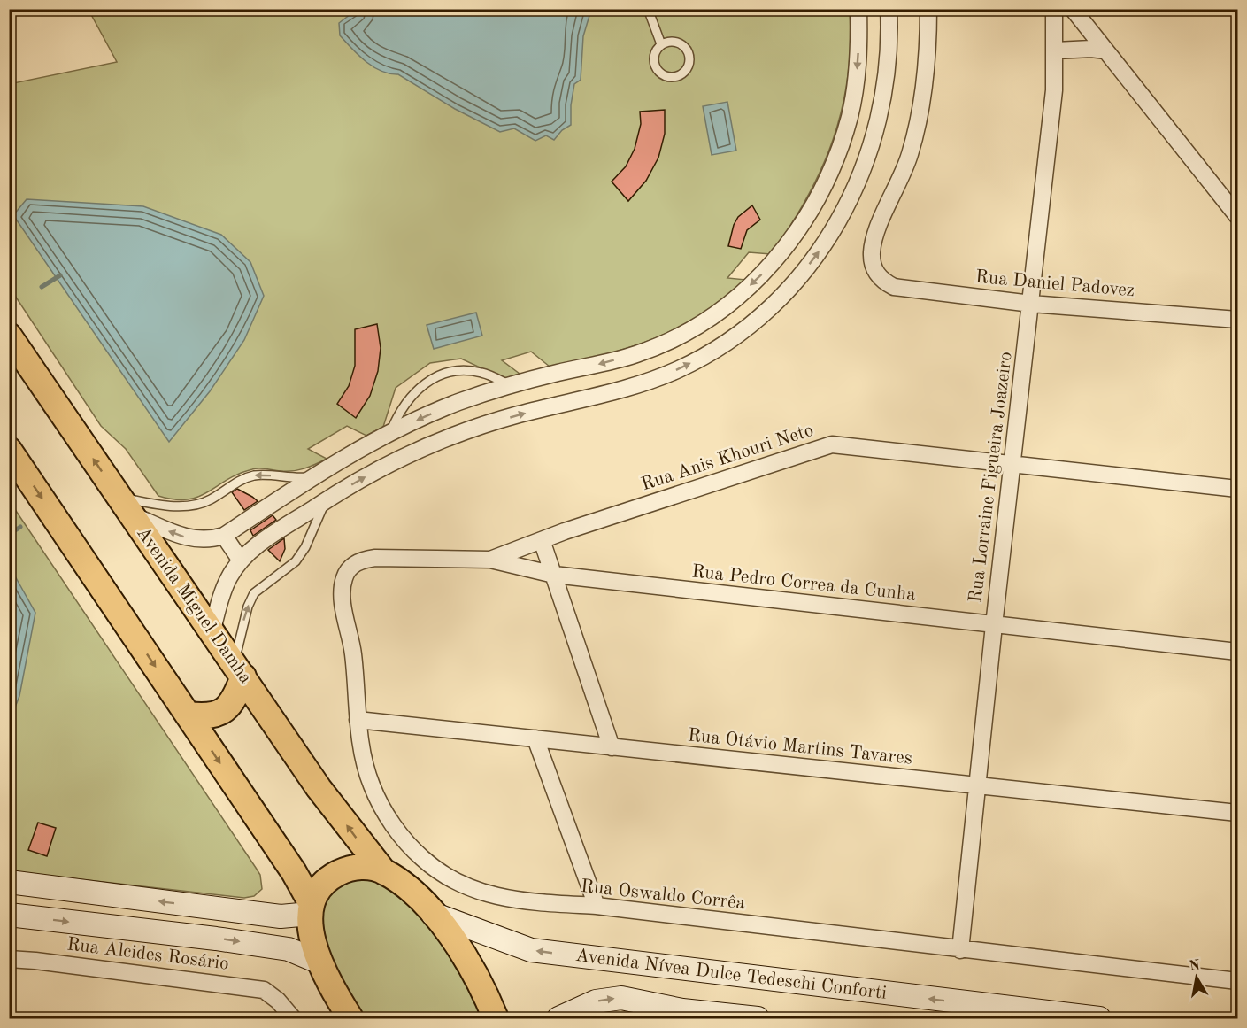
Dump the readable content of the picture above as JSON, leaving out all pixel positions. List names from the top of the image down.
{
  "streets": {
    "main road": ["Avenida Miguel Damha", "Avenida Nívea Dulce Tedeschi Conforti"],
    "street": [
      "Rua Daniel Padovez",
      "Rua Anis Khouri Neto",
      "Rua Lorraine Figueira Joazeiro",
      "Rua Pedro Correa da Cunha",
      "Rua Otávio Martins Tavares",
      "Rua Oswaldo Corrêa",
      "Rua Alcides Rosário"
    ]
  },
  "crossings": [
    ["Rua Daniel Padovez", "Rua Lorraine Figueira Joazeiro"],
    ["Rua Anis Khouri Neto", "Rua Lorraine Figueira Joazeiro"],
    ["Rua Anis Khouri Neto", "Rua Pedro Correa da Cunha"],
    ["Rua Lorraine Figueira Joazeiro", "Rua Pedro Correa da Cunha"],
    ["Rua Lorraine Figueira Joazeiro", "Rua Otávio Martins Tavares"],
    ["Rua Lorraine Figueira Joazeiro", "Rua Oswaldo Corrêa"],
    ["Rua Pedro Correa da Cunha", "Rua Oswaldo Corrêa"],
    ["Avenida Miguel Damha", "Avenida Nívea Dulce Tedeschi Conforti"],
    ["Rua Otávio Martins Tavares", "Rua Oswaldo Corrêa"]
  ],
  "north": "top"
}
